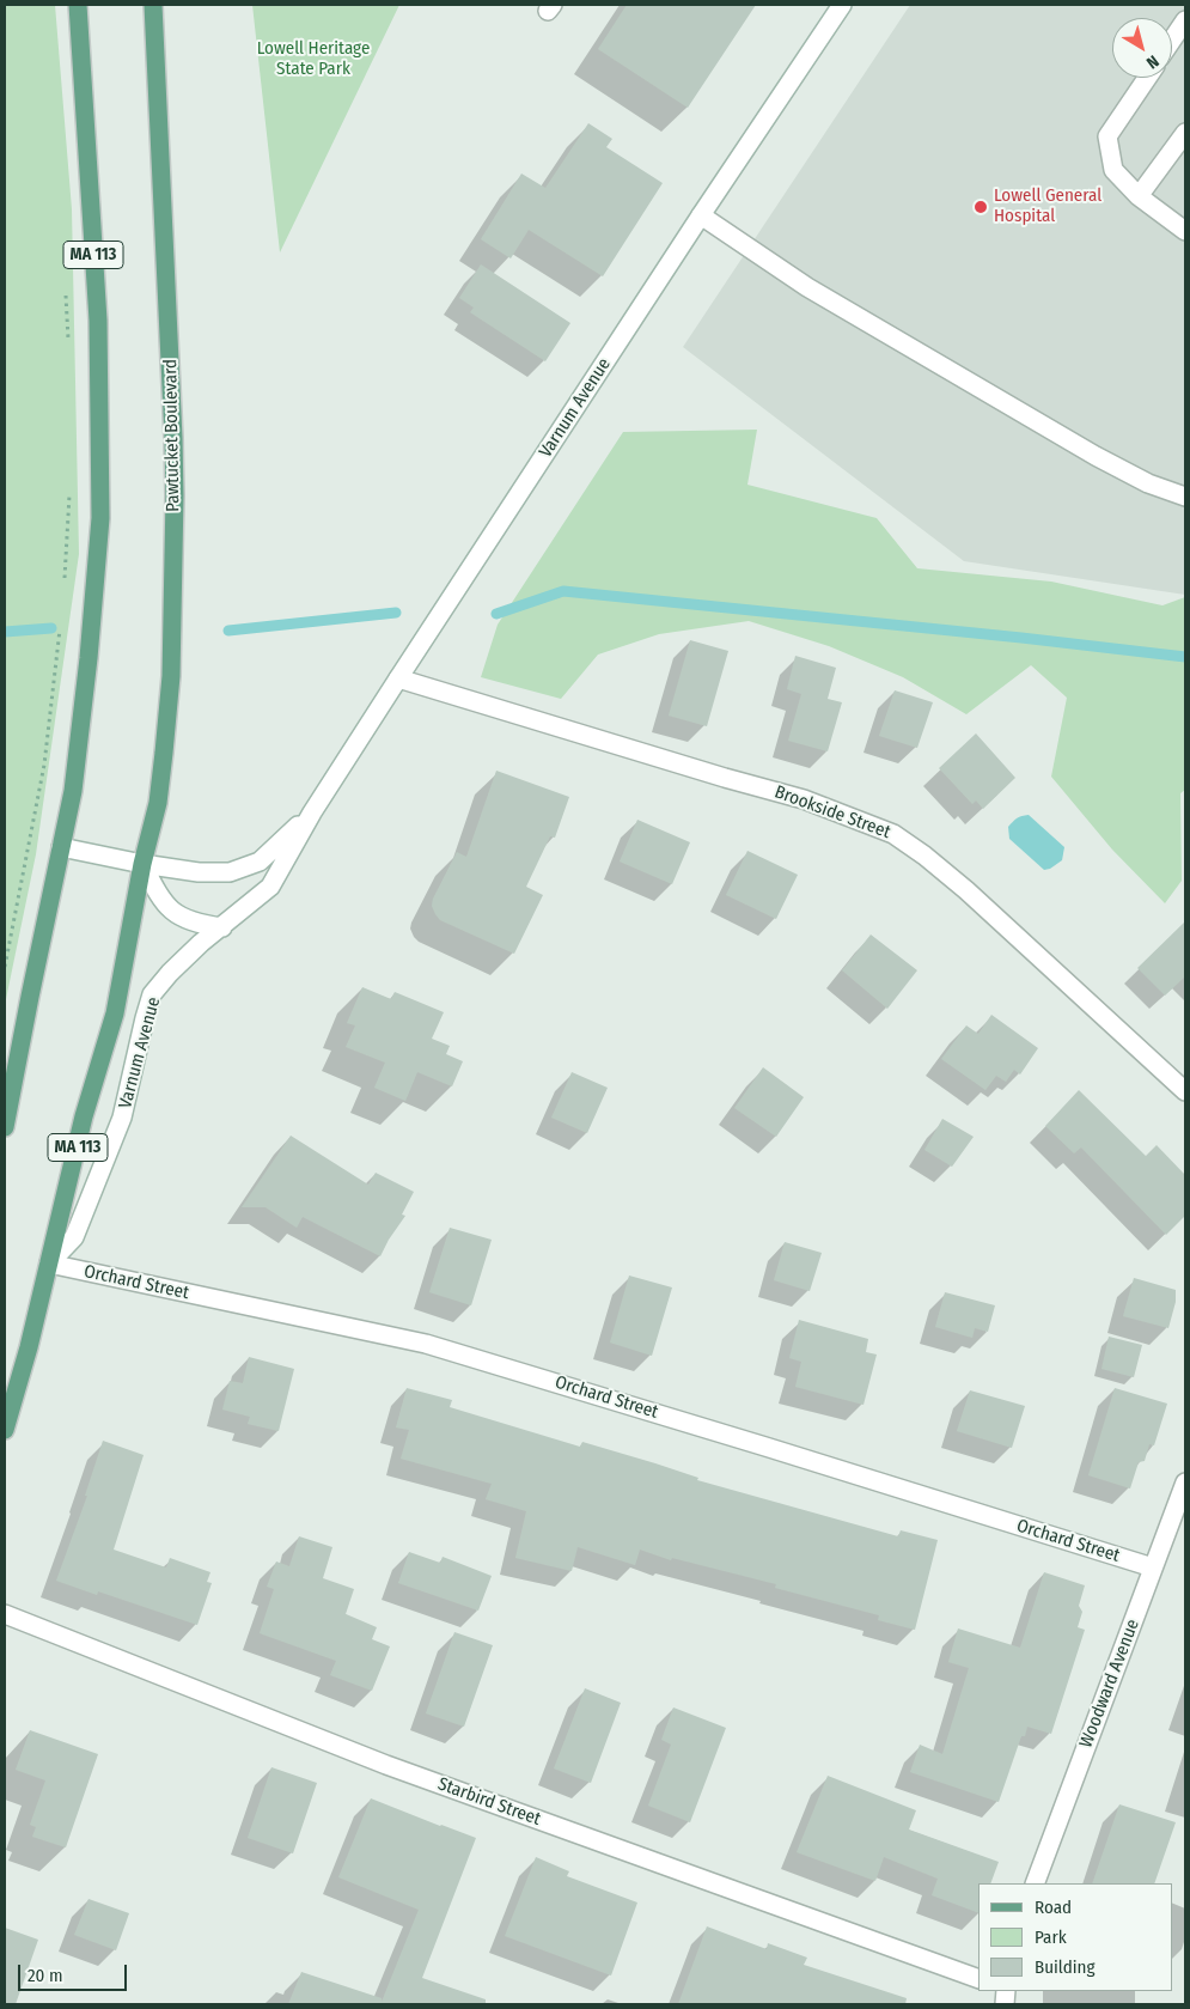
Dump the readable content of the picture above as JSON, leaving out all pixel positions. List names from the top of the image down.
{
  "streets": {
    "main road": ["MA 113", "Varnum Avenue", "Pawtucket Boulevard"],
    "street": [
      "Brookside Street",
      "Orchard Street",
      "Woodward Avenue",
      "Starbird Street"
    ]
  },
  "crossings": [
    ["MA 113", "Varnum Avenue"],
    ["Varnum Avenue", "Pawtucket Boulevard"],
    ["Varnum Avenue", "Brookside Street"],
    ["Varnum Avenue", "Orchard Street"],
    ["Orchard Street", "Woodward Avenue"]
  ],
  "parks": ["Lowell Heritage State Park"],
  "places": ["Lowell General Hospital"],
  "legend": ["Road", "Park", "Building"],
  "scale_bar": "20 m",
  "north": "bottom right"
}
